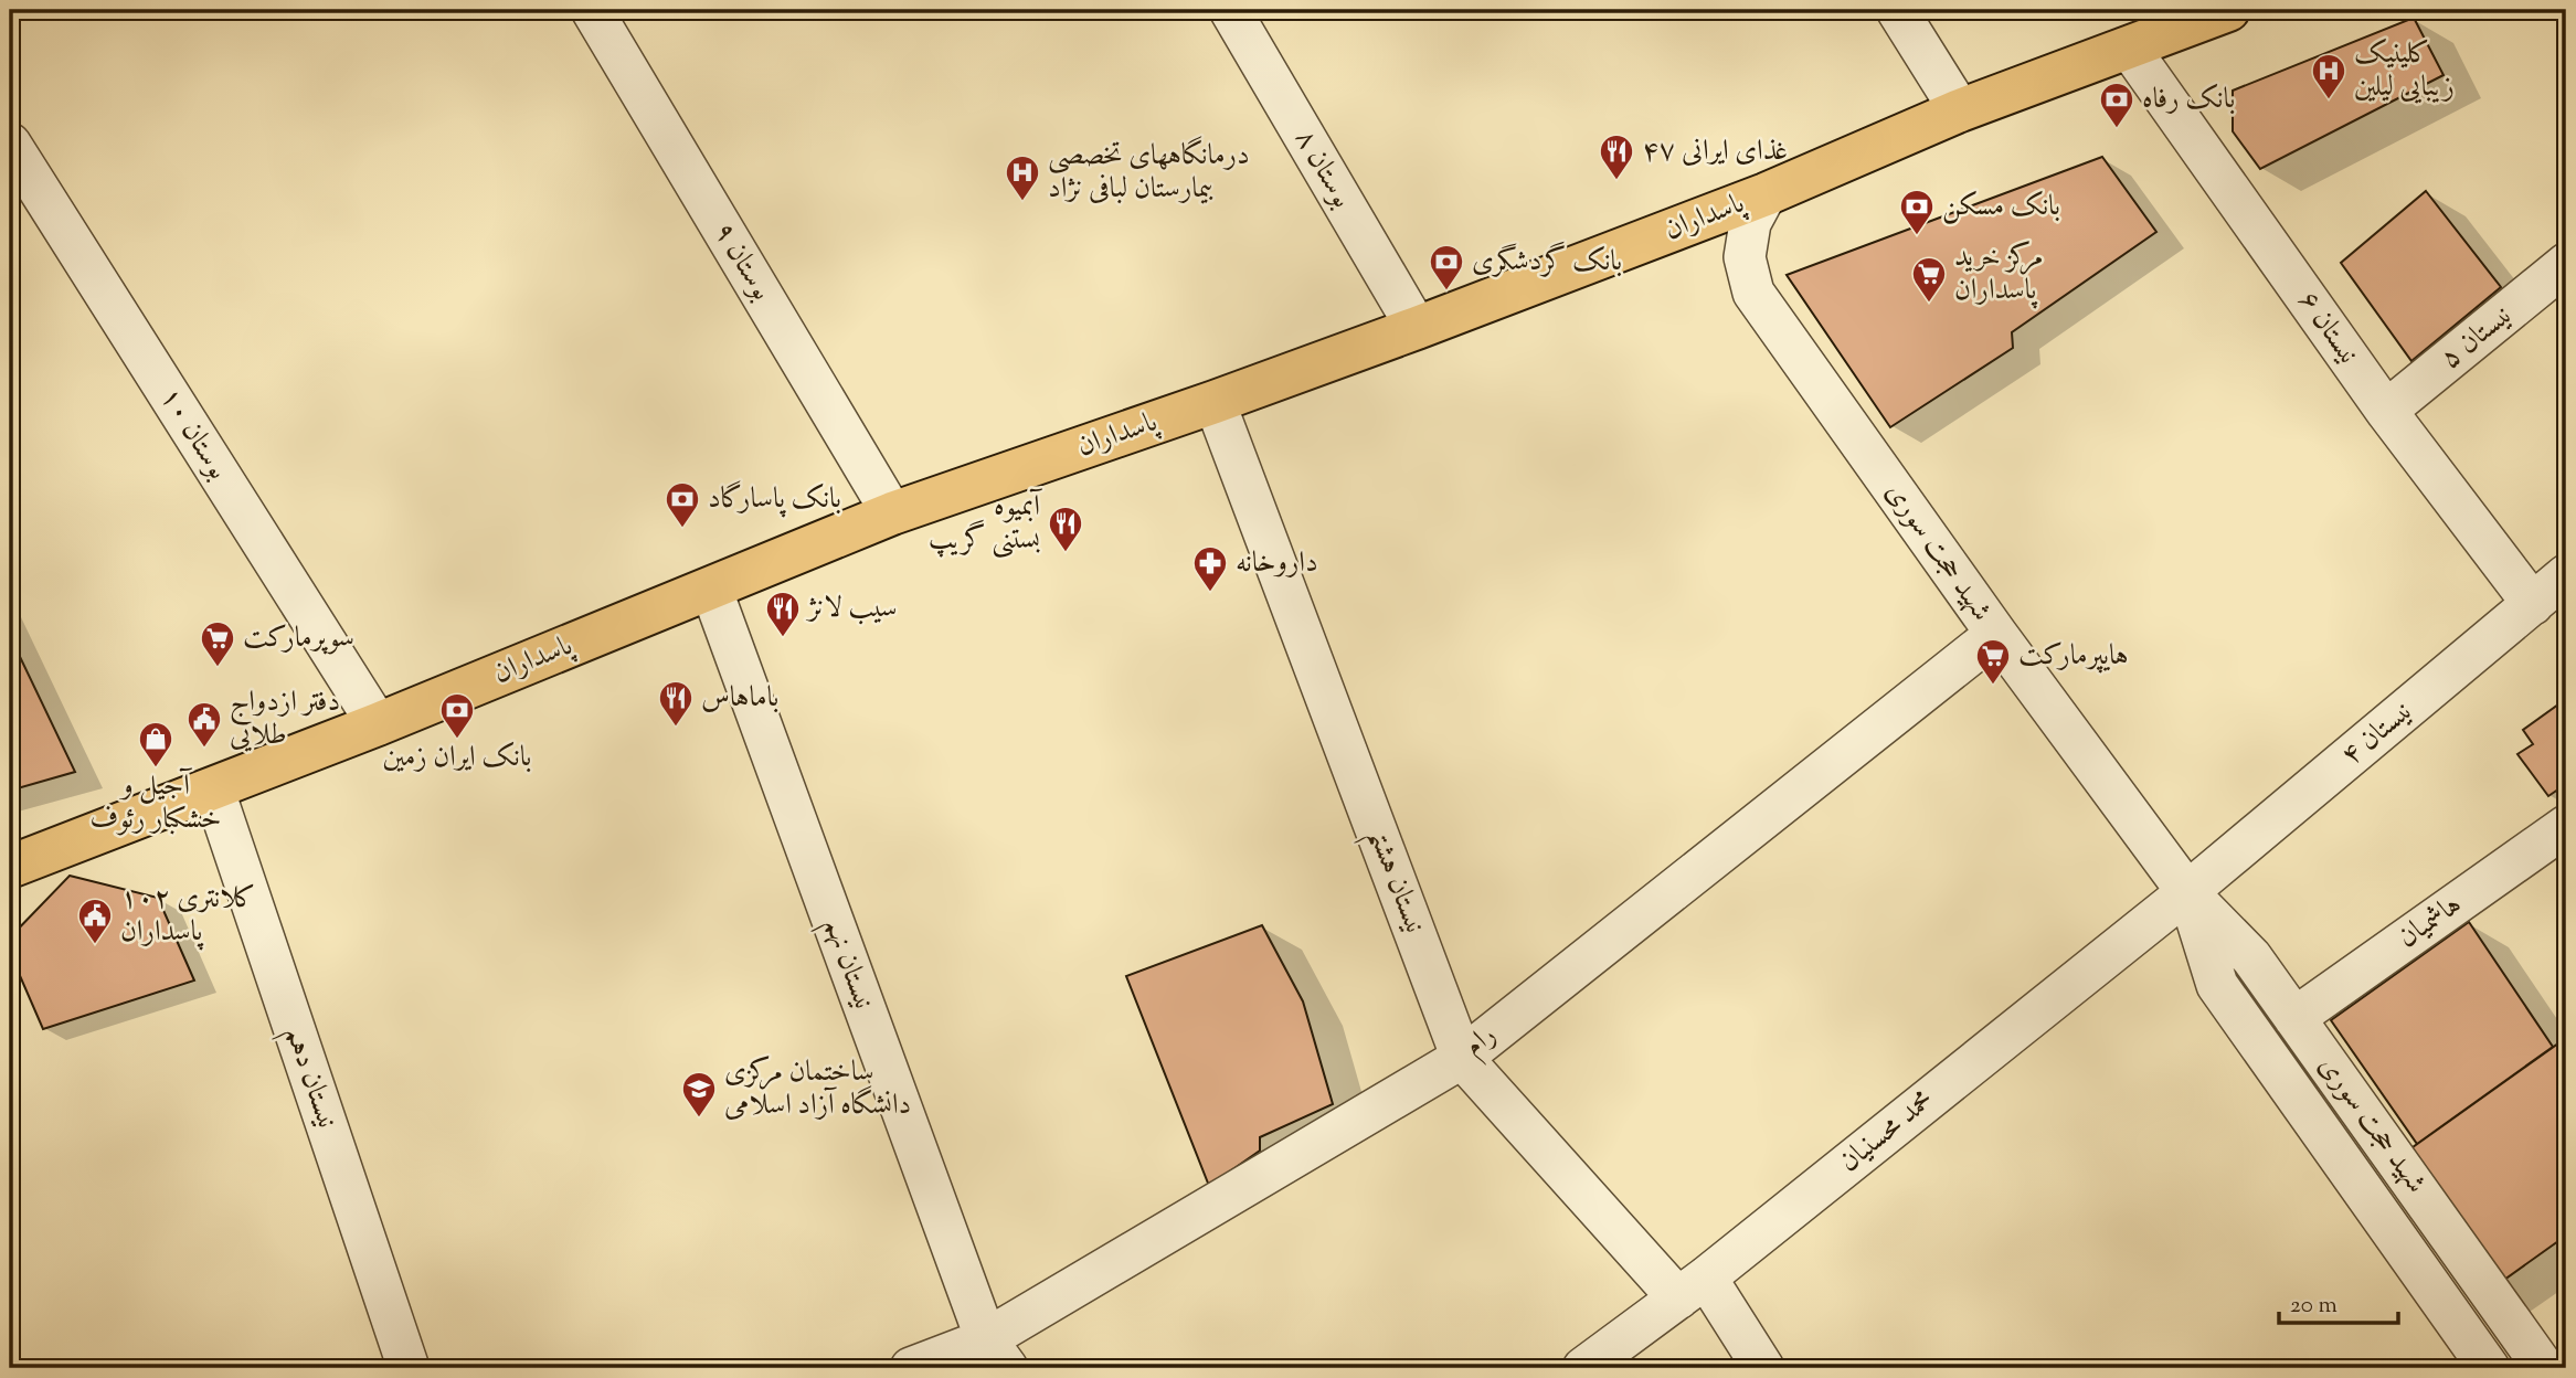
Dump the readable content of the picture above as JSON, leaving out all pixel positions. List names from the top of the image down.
{
  "streets": {
    "main road": ["پاسداران"],
    "street": [
      "بوستان ۸",
      "بوستان ۹",
      "نیستان ۶",
      "نیستان ۵",
      "بوستان ۱۰",
      "شهید حجت سوری",
      "نیستان ۴",
      "نیستان هشتم",
      "هاشمیان",
      "نیستان نهم",
      "رام",
      "نیستان دهم",
      "محمد محسنیان"
    ]
  },
  "crossings": [
    ["بوستان ۸", "پاسداران"],
    ["پاسداران", "بوستان ۹"],
    ["پاسداران", "نیستان ۶"],
    ["پاسداران", "بوستان ۱۰"],
    ["پاسداران", "شهید حجت سوری"],
    ["پاسداران", "نیستان هشتم"],
    ["پاسداران", "نیستان نهم"],
    ["پاسداران", "نیستان دهم"],
    ["نیستان ۶", "نیستان ۵"],
    ["نیستان ۶", "نیستان ۴"],
    ["شهید حجت سوری", "نیستان ۴"],
    ["شهید حجت سوری", "هاشمیان"],
    ["شهید حجت سوری", "رام"],
    ["شهید حجت سوری", "محمد محسنیان"],
    ["نیستان ۴", "محمد محسنیان"],
    ["نیستان هشتم", "رام"],
    ["نیستان هشتم", "محمد محسنیان"],
    ["نیستان نهم", "رام"]
  ],
  "places": {
    "hospital": ["کلینیک زیبایی لیلین", "درمانگاههای تخصصی بیمارستان لبافی نژاد"],
    "bank": [
      "بانک رفاه",
      "بانک مسکن",
      "بانک گردشگری",
      "بانک پاسارگاد",
      "بانک ایران زمین"
    ],
    "restaurant": [
      "غذای ایرانی ۴٧",
      "آبمیوه بستنی گریپ",
      "سیب لانژ",
      "باماهاس"
    ],
    "supermarket": ["مرکز خرید پاسداران", "سوپرمارکت", "هایپرمارکت"],
    "pharmacy": ["داروخانه"],
    "public building": ["دفتر ازدواج طلایی", "کلانتری ۱۰۲ پاسداران"],
    "shop": ["آجیل و خشکبار رئوف"],
    "school or university": ["ساختمان مرکزی دانشگاه آزاد اسلامی"]
  },
  "scale_bar": "20 m"
}
